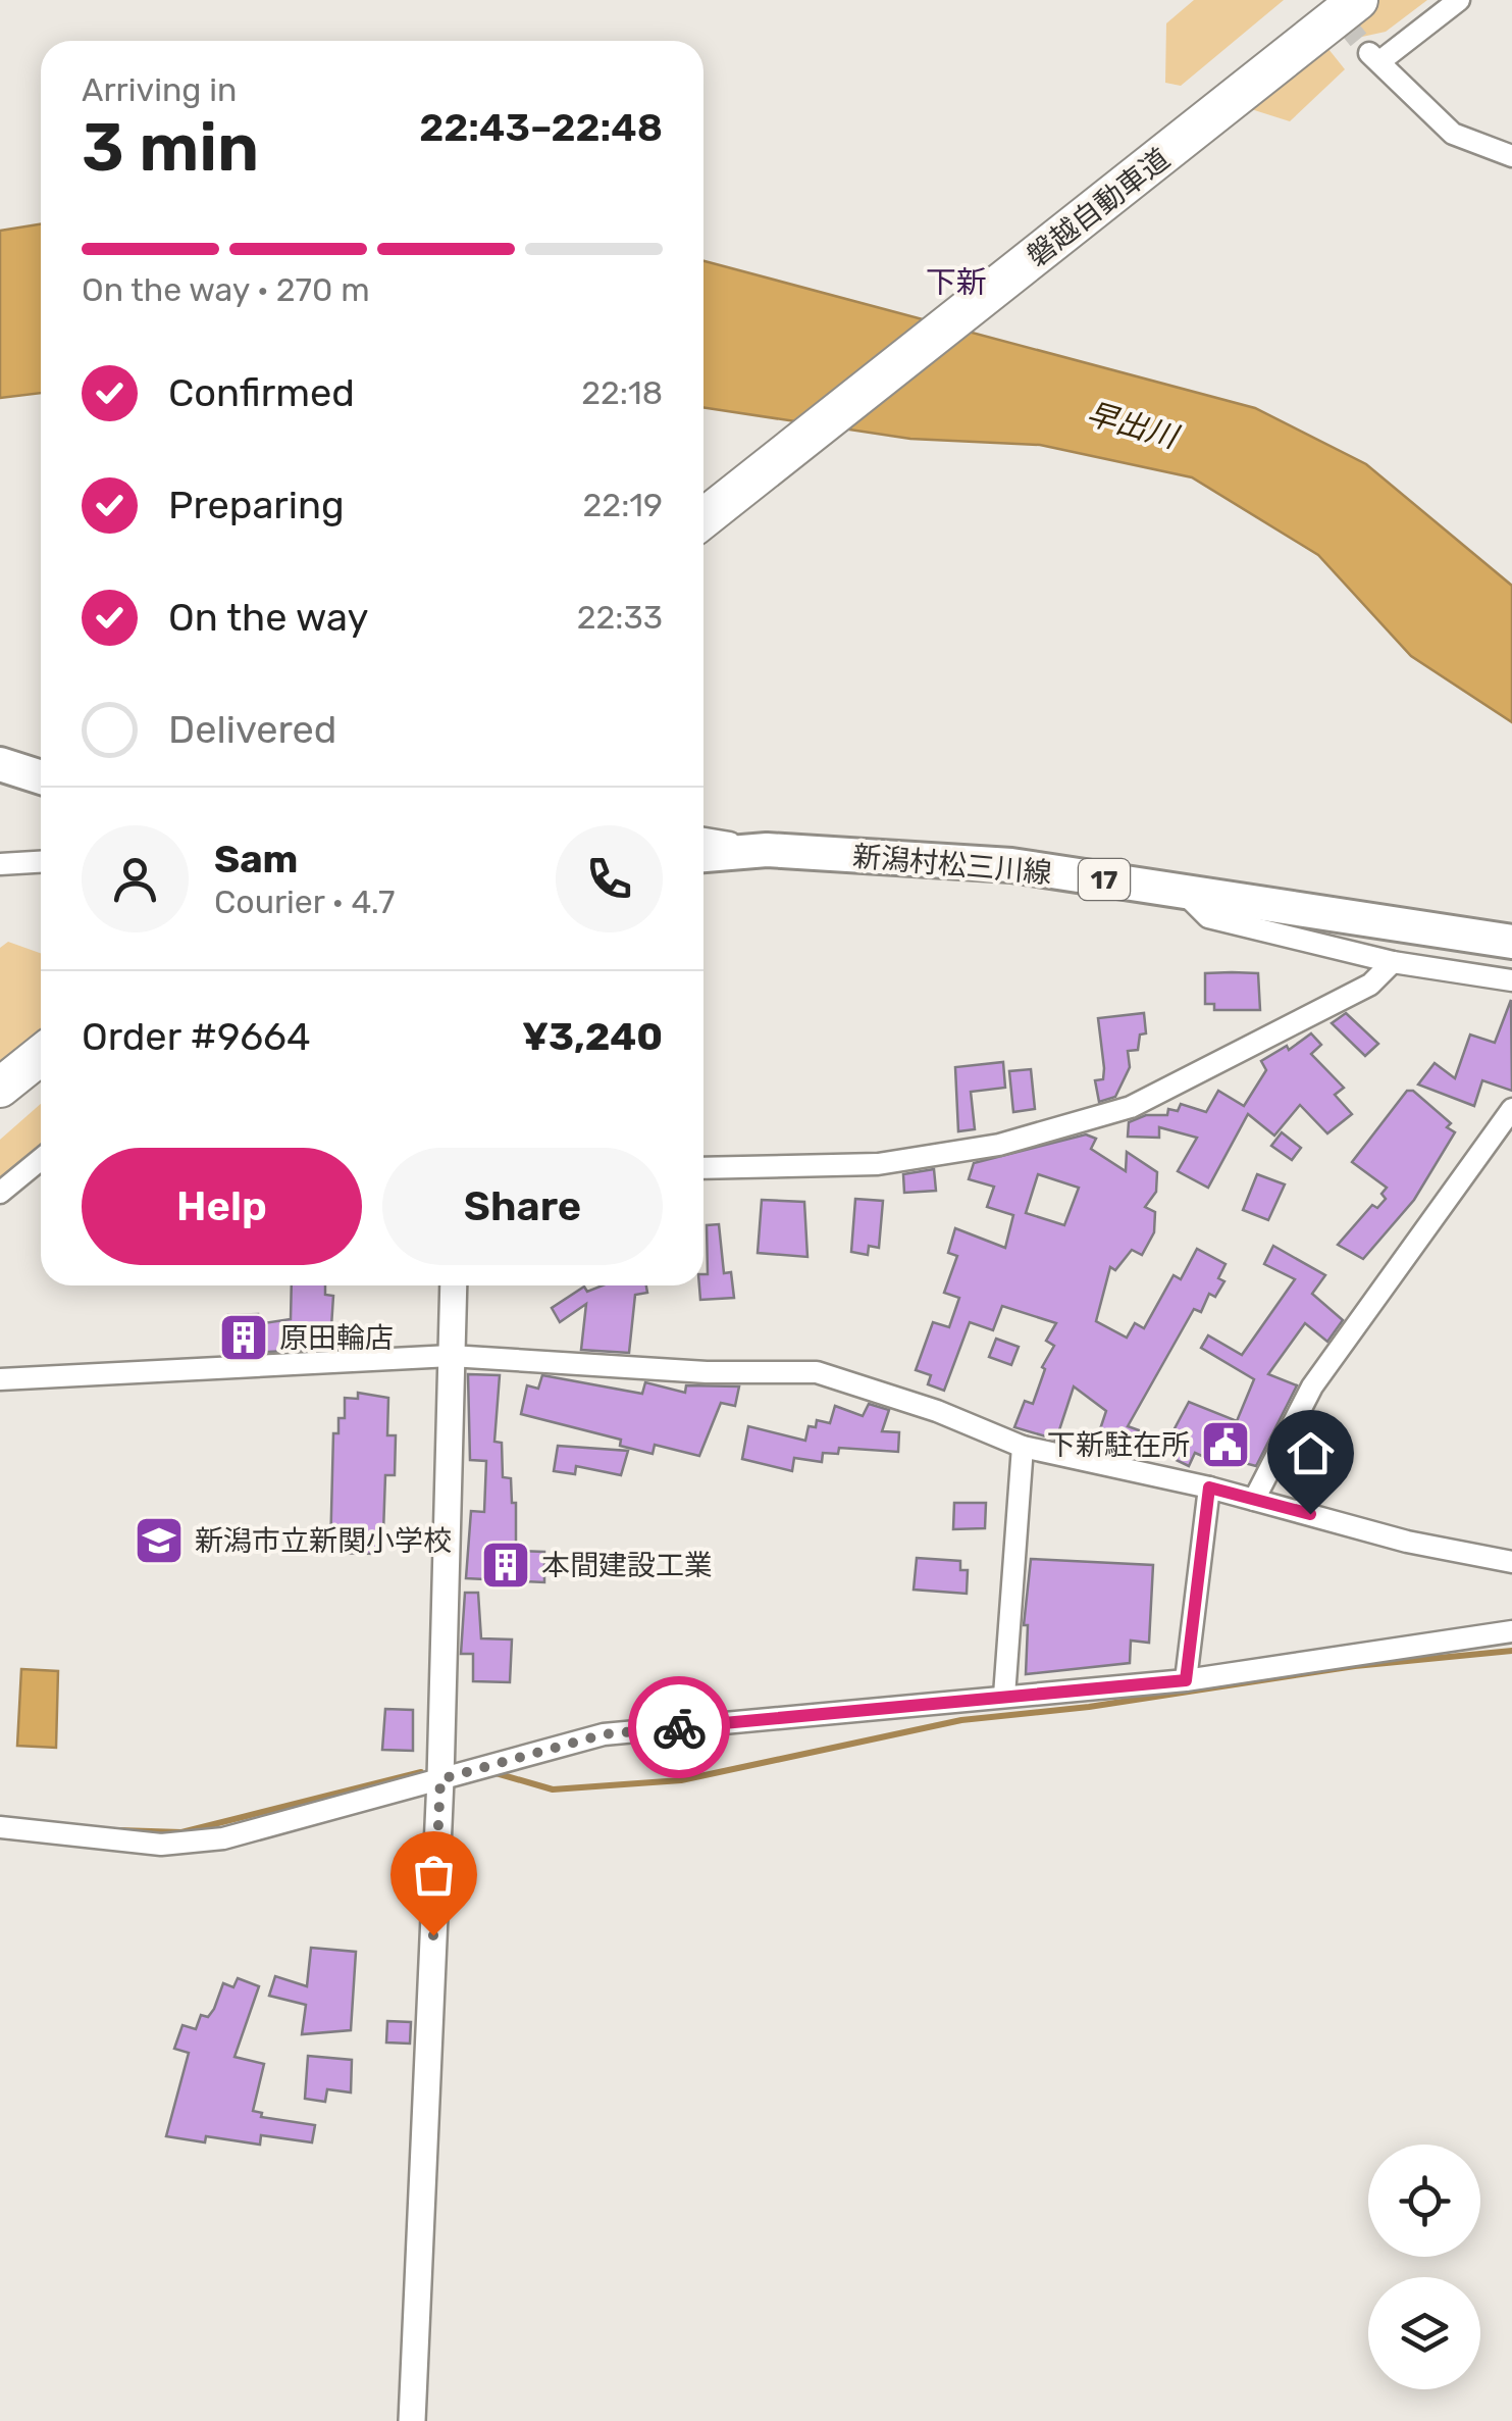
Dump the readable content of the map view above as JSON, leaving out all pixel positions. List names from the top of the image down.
{
  "streets": {
    "highway": ["磐越自動車道"],
    "main road": ["新潟村松三川線", "17"]
  },
  "districts": ["下新"],
  "water": ["早出川"],
  "places": {
    "building": ["原田輪店", "本間建設工業"],
    "public building": ["下新駐在所"],
    "school or university": ["新潟市立新関小学校"]
  },
  "page": {
    "heading": ["3 min", "Arriving in", "22:43–22:48"],
    "panel": [
      "Sam",
      "Courier · 4.7",
      "Order #9664",
      "¥3,240"
    ],
    "bar": "On the way · 270 m",
    "list": [
      ["Confirmed", "22:18"],
      ["Preparing", "22:19"],
      ["On the way", "22:33"],
      "Delivered"
    ],
    "buttons": ["Help", "Share"]
  }
}
